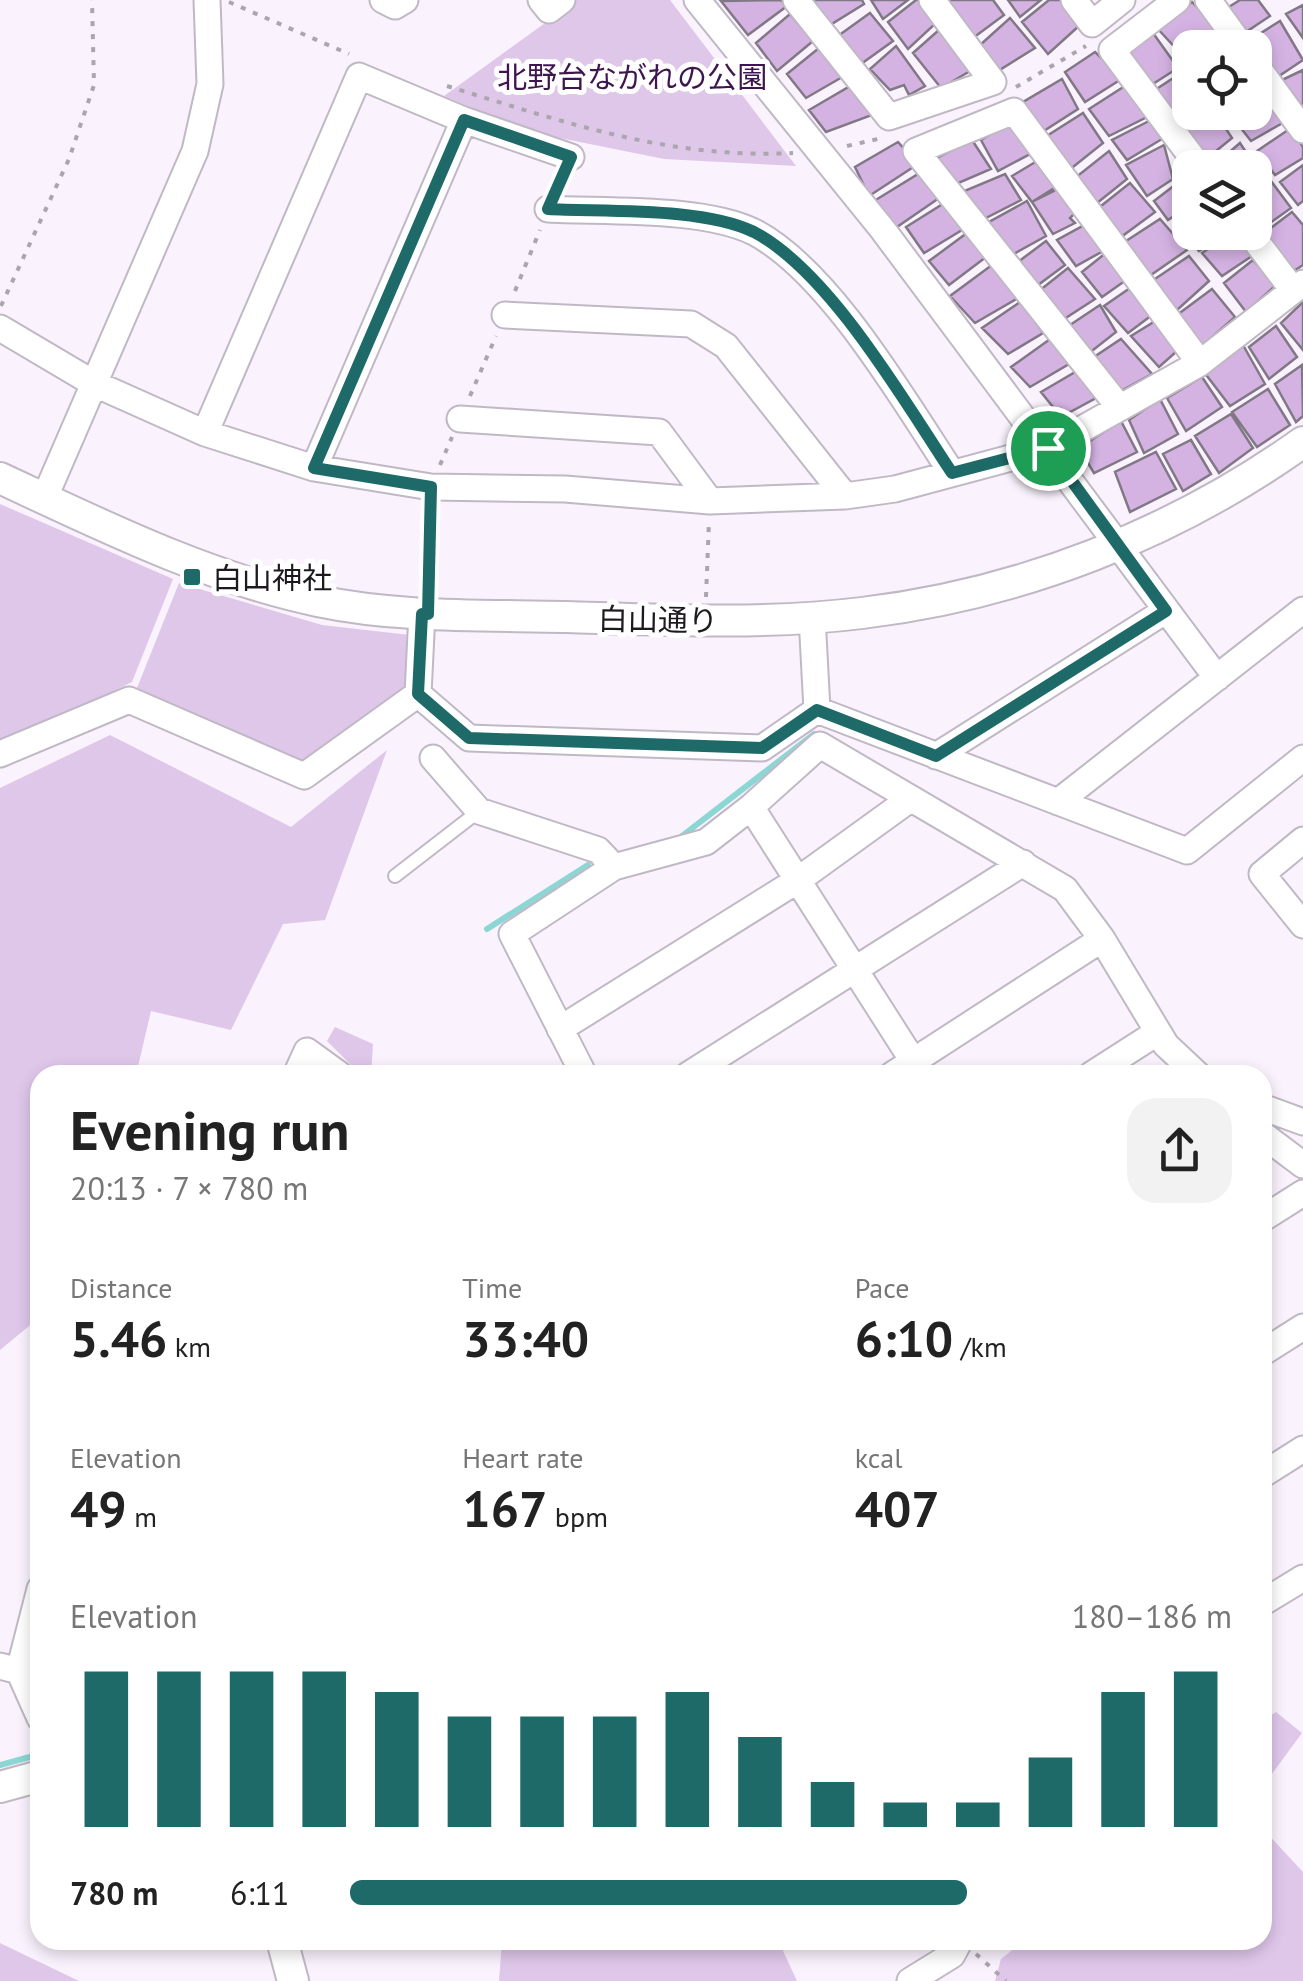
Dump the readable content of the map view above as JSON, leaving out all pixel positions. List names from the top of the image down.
{
  "streets": {
    "street": ["白山通り"]
  },
  "parks": ["北野台ながれの公園"],
  "places": {
    "transit": ["白山神社"]
  },
  "page": {
    "heading": ["Evening run", "20:13 · 7 × 780 m"],
    "stats": [
      ["Distance", "5.46 km"],
      ["Time", "33:40"],
      ["Pace", "6:10 /km"],
      ["Elevation", "49 m"],
      ["Heart rate", "167 bpm"],
      ["kcal", "407"]
    ],
    "chart": ["Elevation", "180–186 m"],
    "list": [
      {
        "name": "780 m",
        "note": "6:11"
      }
    ]
  }
}
